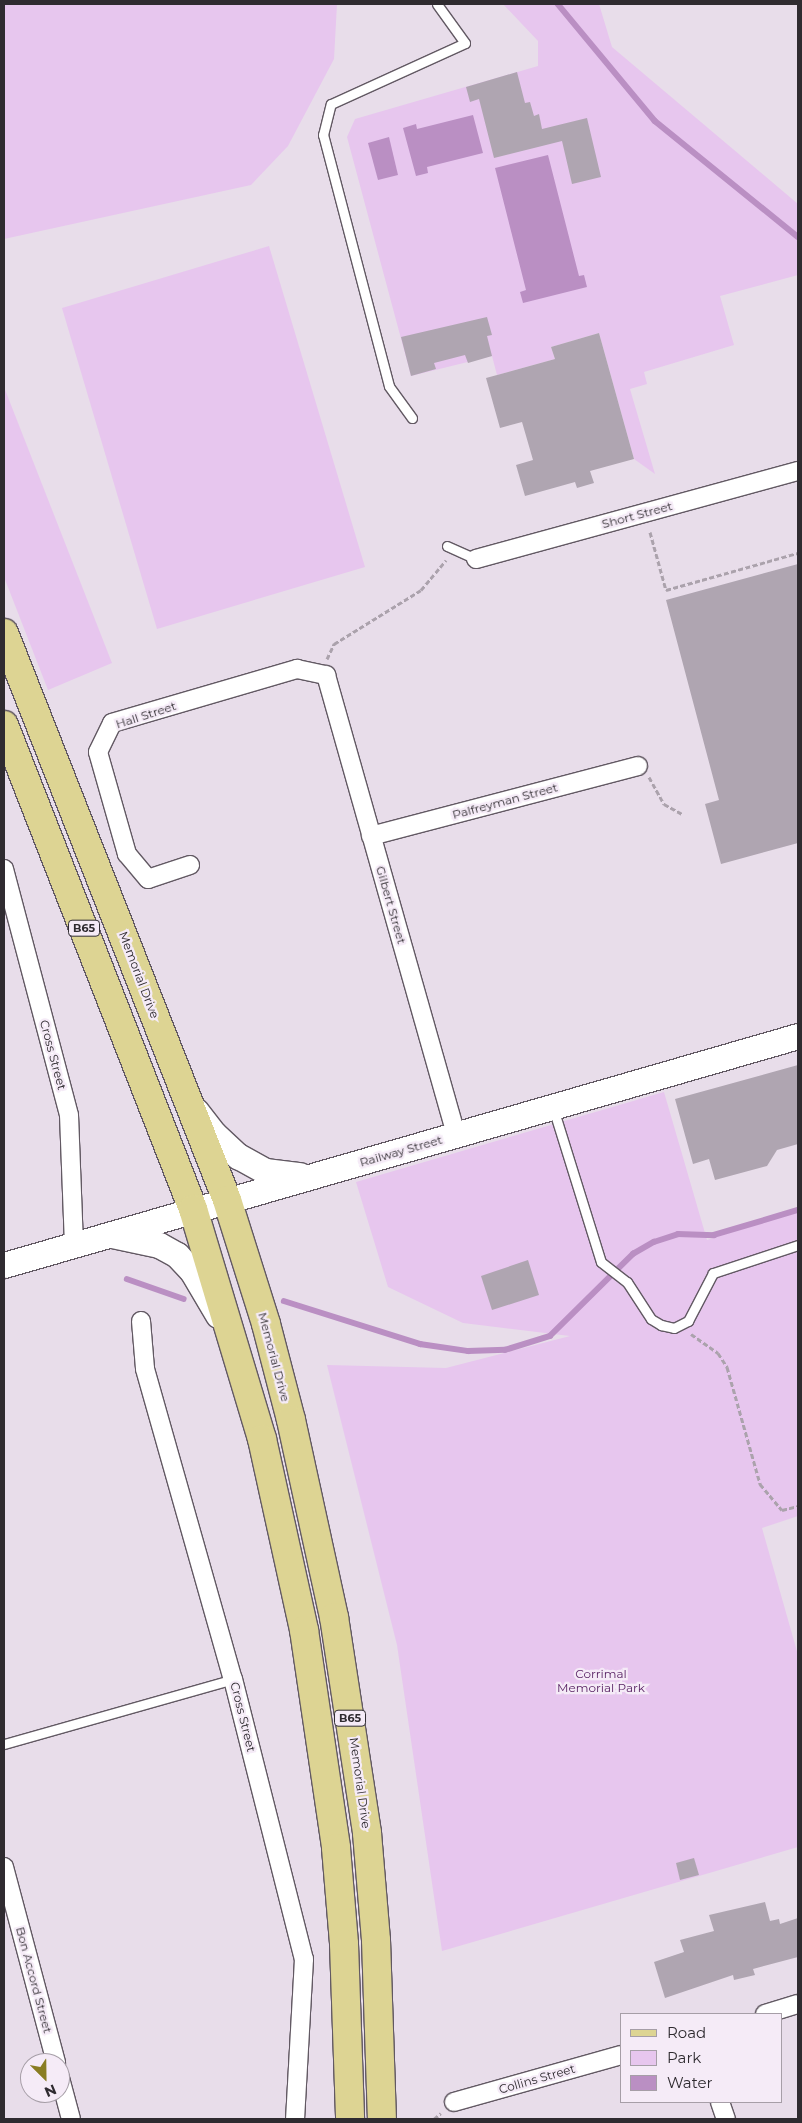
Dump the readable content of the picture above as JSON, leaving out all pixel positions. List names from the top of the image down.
{
  "streets": {
    "main road": ["B65", "Memorial Drive", "Railway Street"],
    "street": [
      "Short Street",
      "Hall Street",
      "Palfreyman Street",
      "Gilbert Street",
      "Cross Street",
      "Bon Accord Street",
      "Collins Street"
    ]
  },
  "crossings": [
    ["Hall Street", "Gilbert Street"],
    ["Palfreyman Street", "Gilbert Street"],
    ["Gilbert Street", "Railway Street"],
    ["B65", "Railway Street"],
    ["Memorial Drive", "Railway Street"],
    ["Cross Street", "Railway Street"]
  ],
  "parks": ["Corrimal Memorial Park"],
  "legend": ["Road", "Park", "Water"],
  "north": "bottom right"
}
